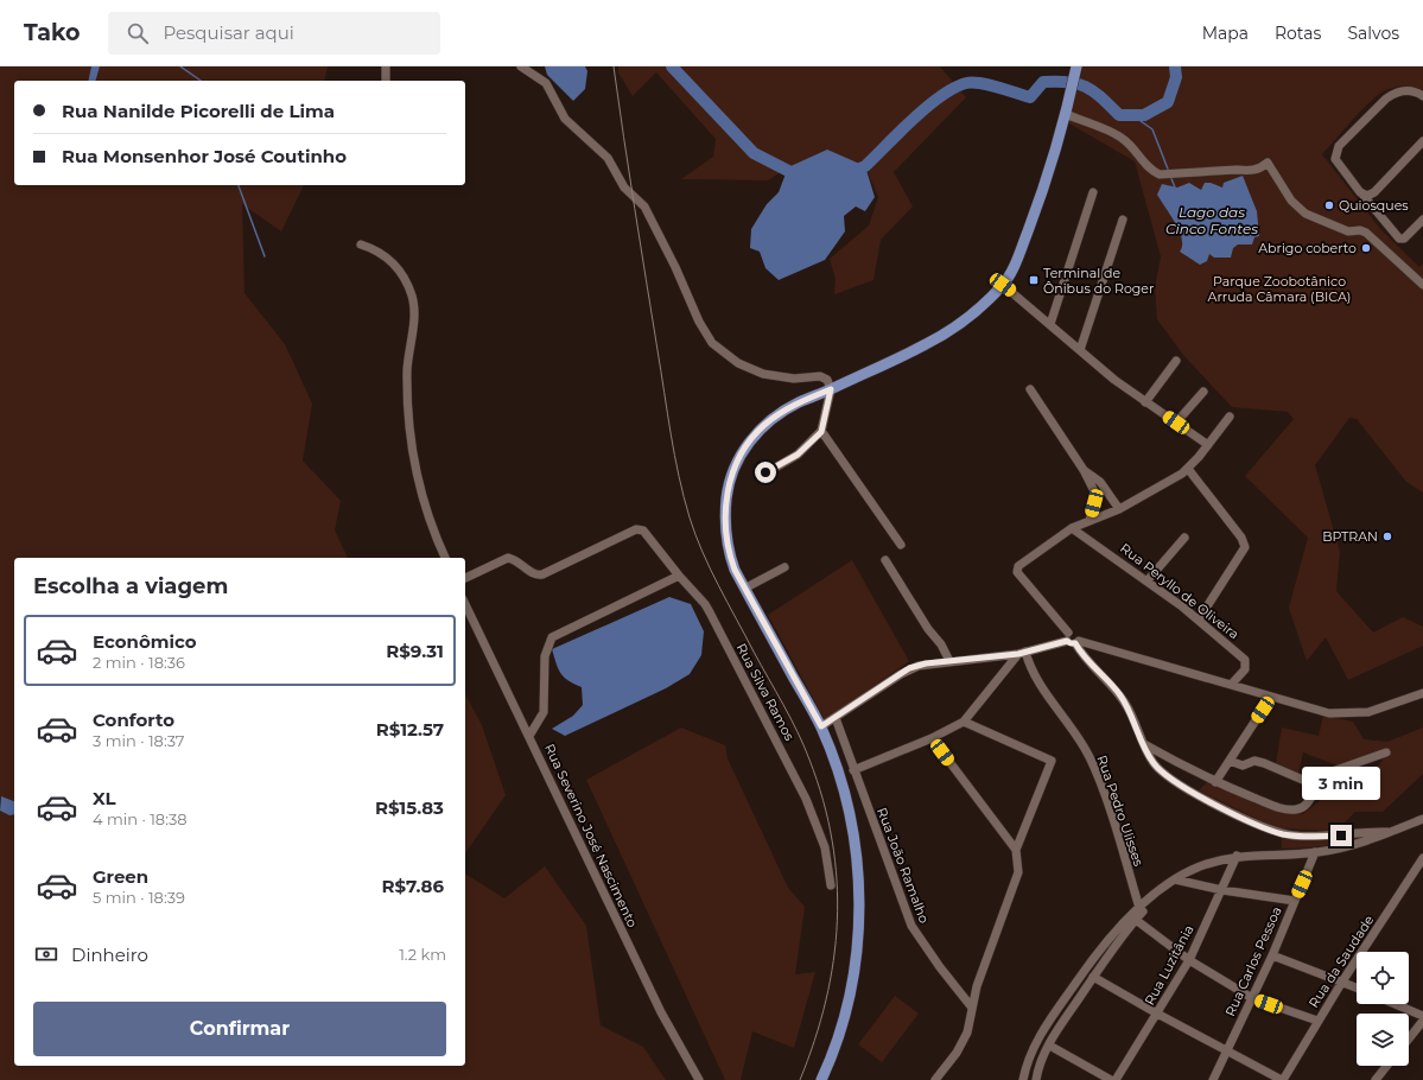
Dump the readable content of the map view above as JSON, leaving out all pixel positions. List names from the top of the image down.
{
  "streets": {
    "street": [
      "Rua Peryllo de Oliveira",
      "Rua Silva Ramos",
      "Rua Pedro Ulisses",
      "Rua Severino José Nascimento",
      "Rua João Ramalho",
      "Rua Carlos Pessoa",
      "Rua da Saudade",
      "Rua Luzitânia"
    ]
  },
  "water": ["Lago das Cinco Fontes"],
  "parks": ["Parque Zoobotânico Arruda Câmara (BICA)"],
  "places": {
    "other": ["Quiosques", "Abrigo coberto", "BPTRAN"],
    "transit": ["Terminal de Ônibus do Roger"]
  },
  "page": {
    "header": "Tako",
    "search": "Pesquisar aqui",
    "nav": ["Mapa", "Rotas", "Salvos"],
    "banner": ["Rua Nanilde Picorelli de Lima", "Rua Monsenhor José Coutinho"],
    "heading": "Escolha a viagem",
    "list": [
      {
        "name": "Econômico",
        "note": "2 min · 18:36",
        "value": "R$9.31"
      },
      {
        "name": "Conforto",
        "note": "3 min · 18:37",
        "value": "R$12.57"
      },
      {
        "name": "XL",
        "note": "4 min · 18:38",
        "value": "R$15.83"
      },
      {
        "name": "Green",
        "note": "5 min · 18:39",
        "value": "R$7.86"
      }
    ],
    "bubble": "3 min",
    "pay": ["Dinheiro", "1.2 km"],
    "buttons": "Confirmar"
  }
}
